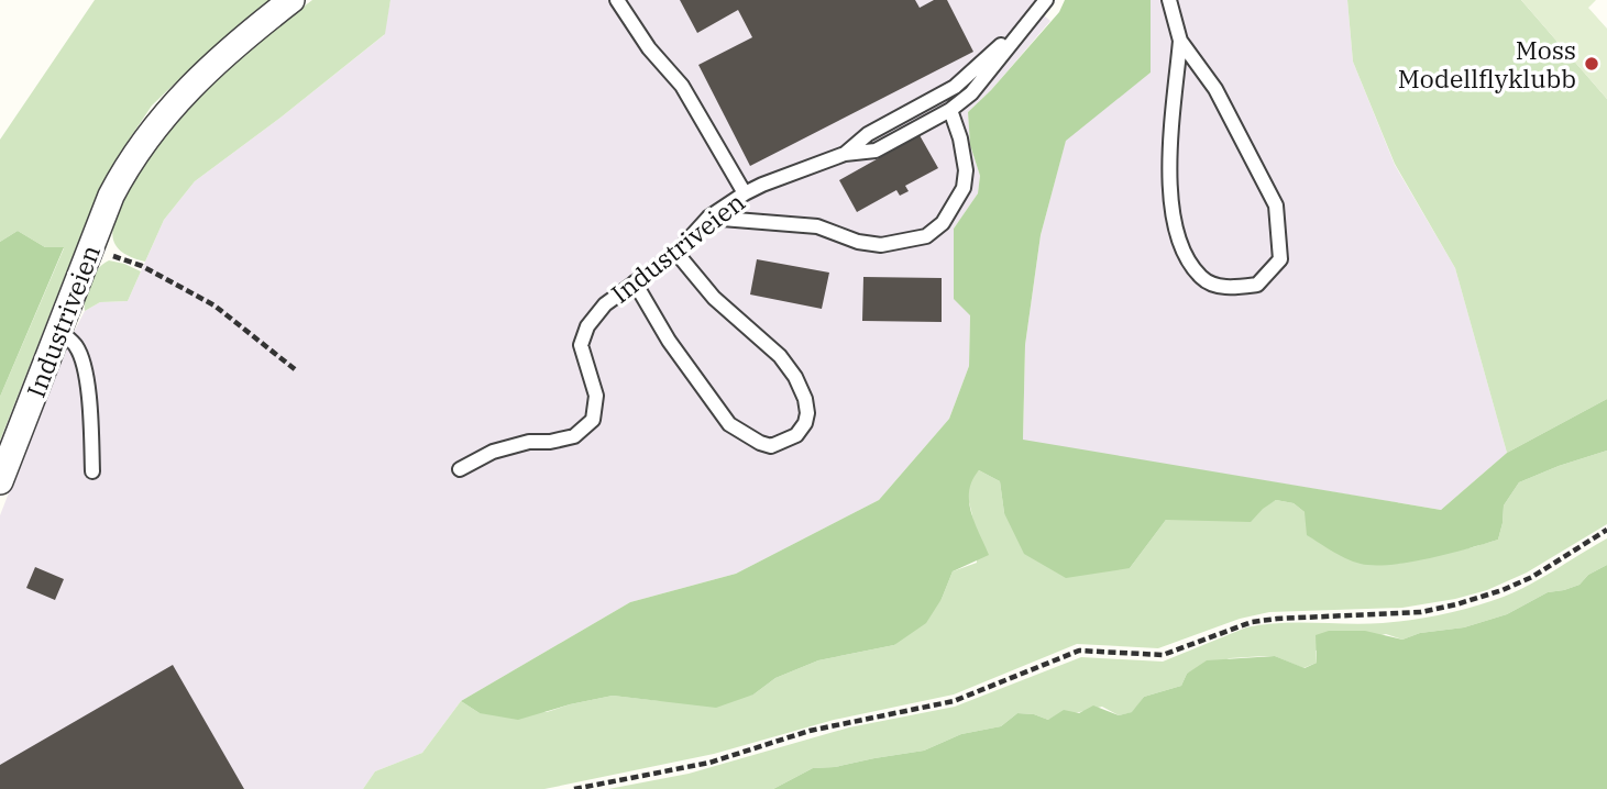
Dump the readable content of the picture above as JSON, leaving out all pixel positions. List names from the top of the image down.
{
  "streets": {
    "street": ["Industriveien"]
  },
  "places": ["Moss Modellflyklubb"]
}
